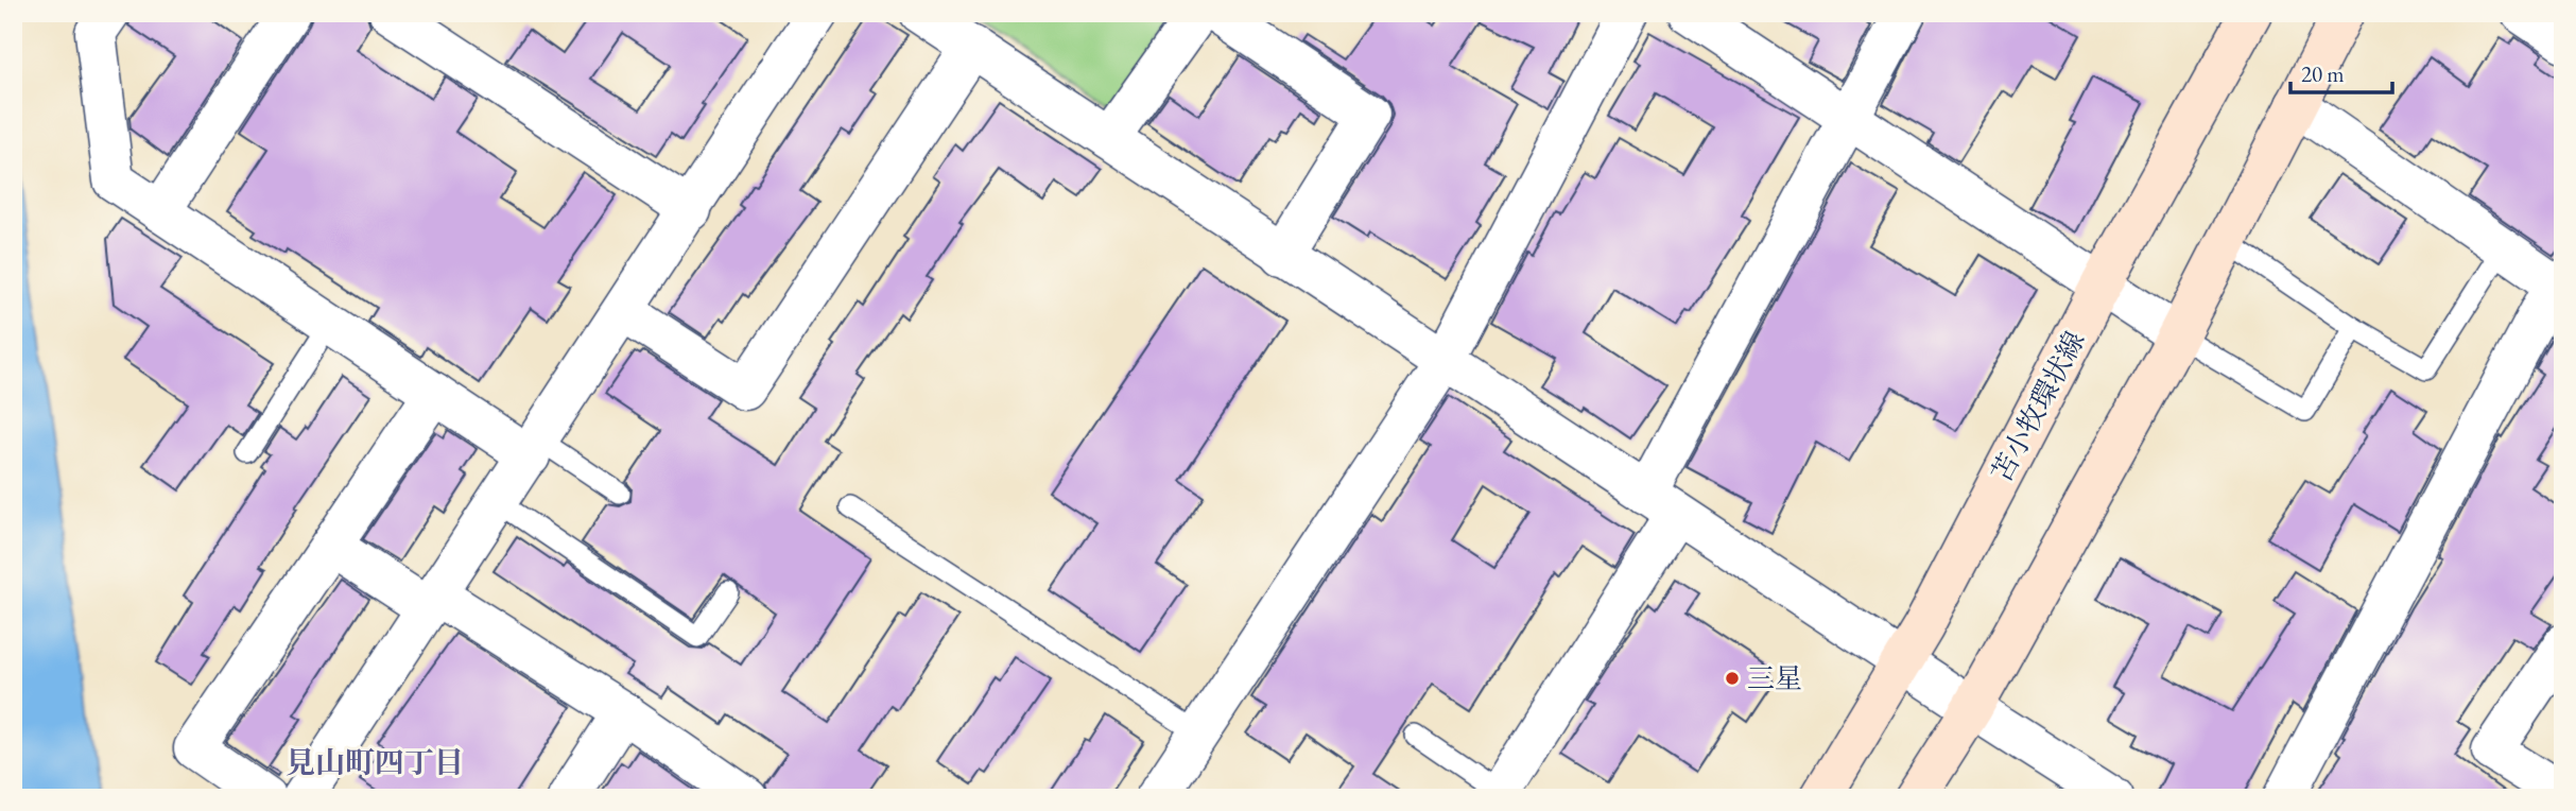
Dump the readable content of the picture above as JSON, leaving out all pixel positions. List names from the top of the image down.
{
  "streets": {
    "main road": ["苫小牧環状線"]
  },
  "districts": ["見山町四丁目"],
  "places": ["三星"],
  "scale_bar": "20 m"
}
